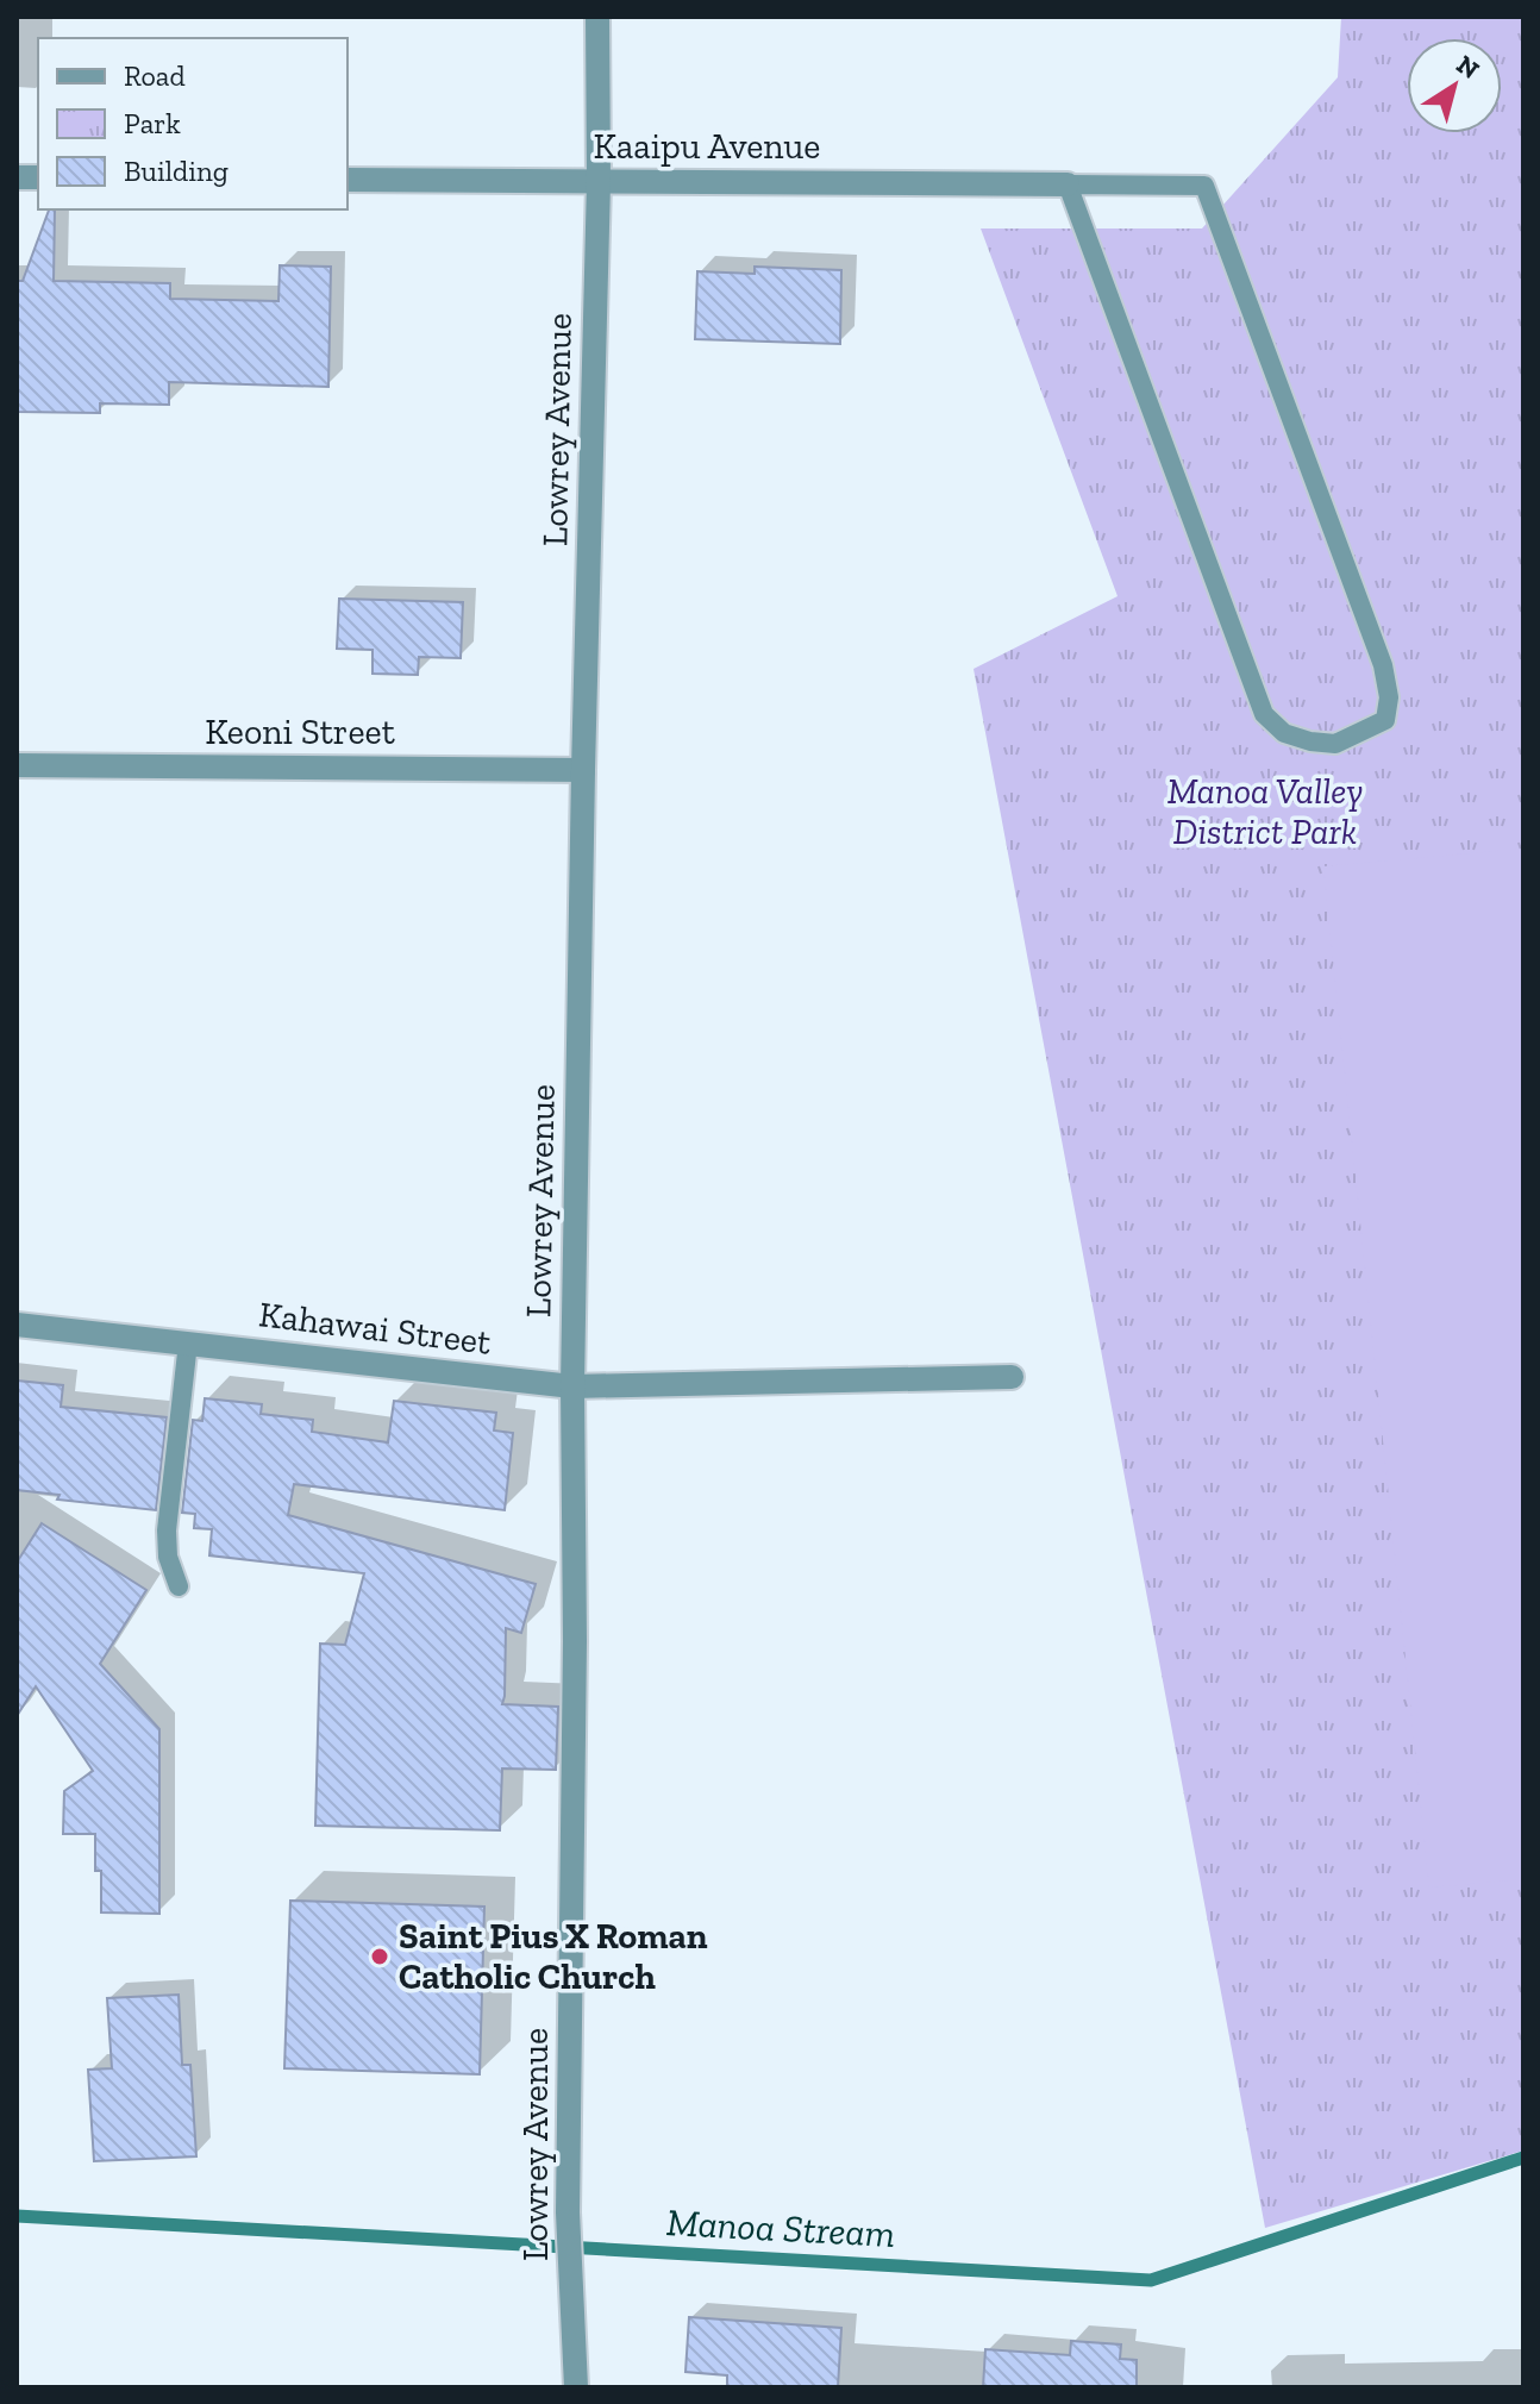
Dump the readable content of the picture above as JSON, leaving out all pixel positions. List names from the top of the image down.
{
  "streets": {
    "street": [
      "Kaaipu Avenue",
      "Lowrey Avenue",
      "Keoni Street",
      "Kahawai Street"
    ]
  },
  "crossings": [
    ["Kaaipu Avenue", "Lowrey Avenue"],
    ["Lowrey Avenue", "Keoni Street"],
    ["Lowrey Avenue", "Kahawai Street"]
  ],
  "water": ["Manoa Stream"],
  "parks": ["Manoa Valley District Park"],
  "places": ["Saint Pius X Roman Catholic Church"],
  "legend": ["Road", "Park", "Building"],
  "north": "top right"
}
